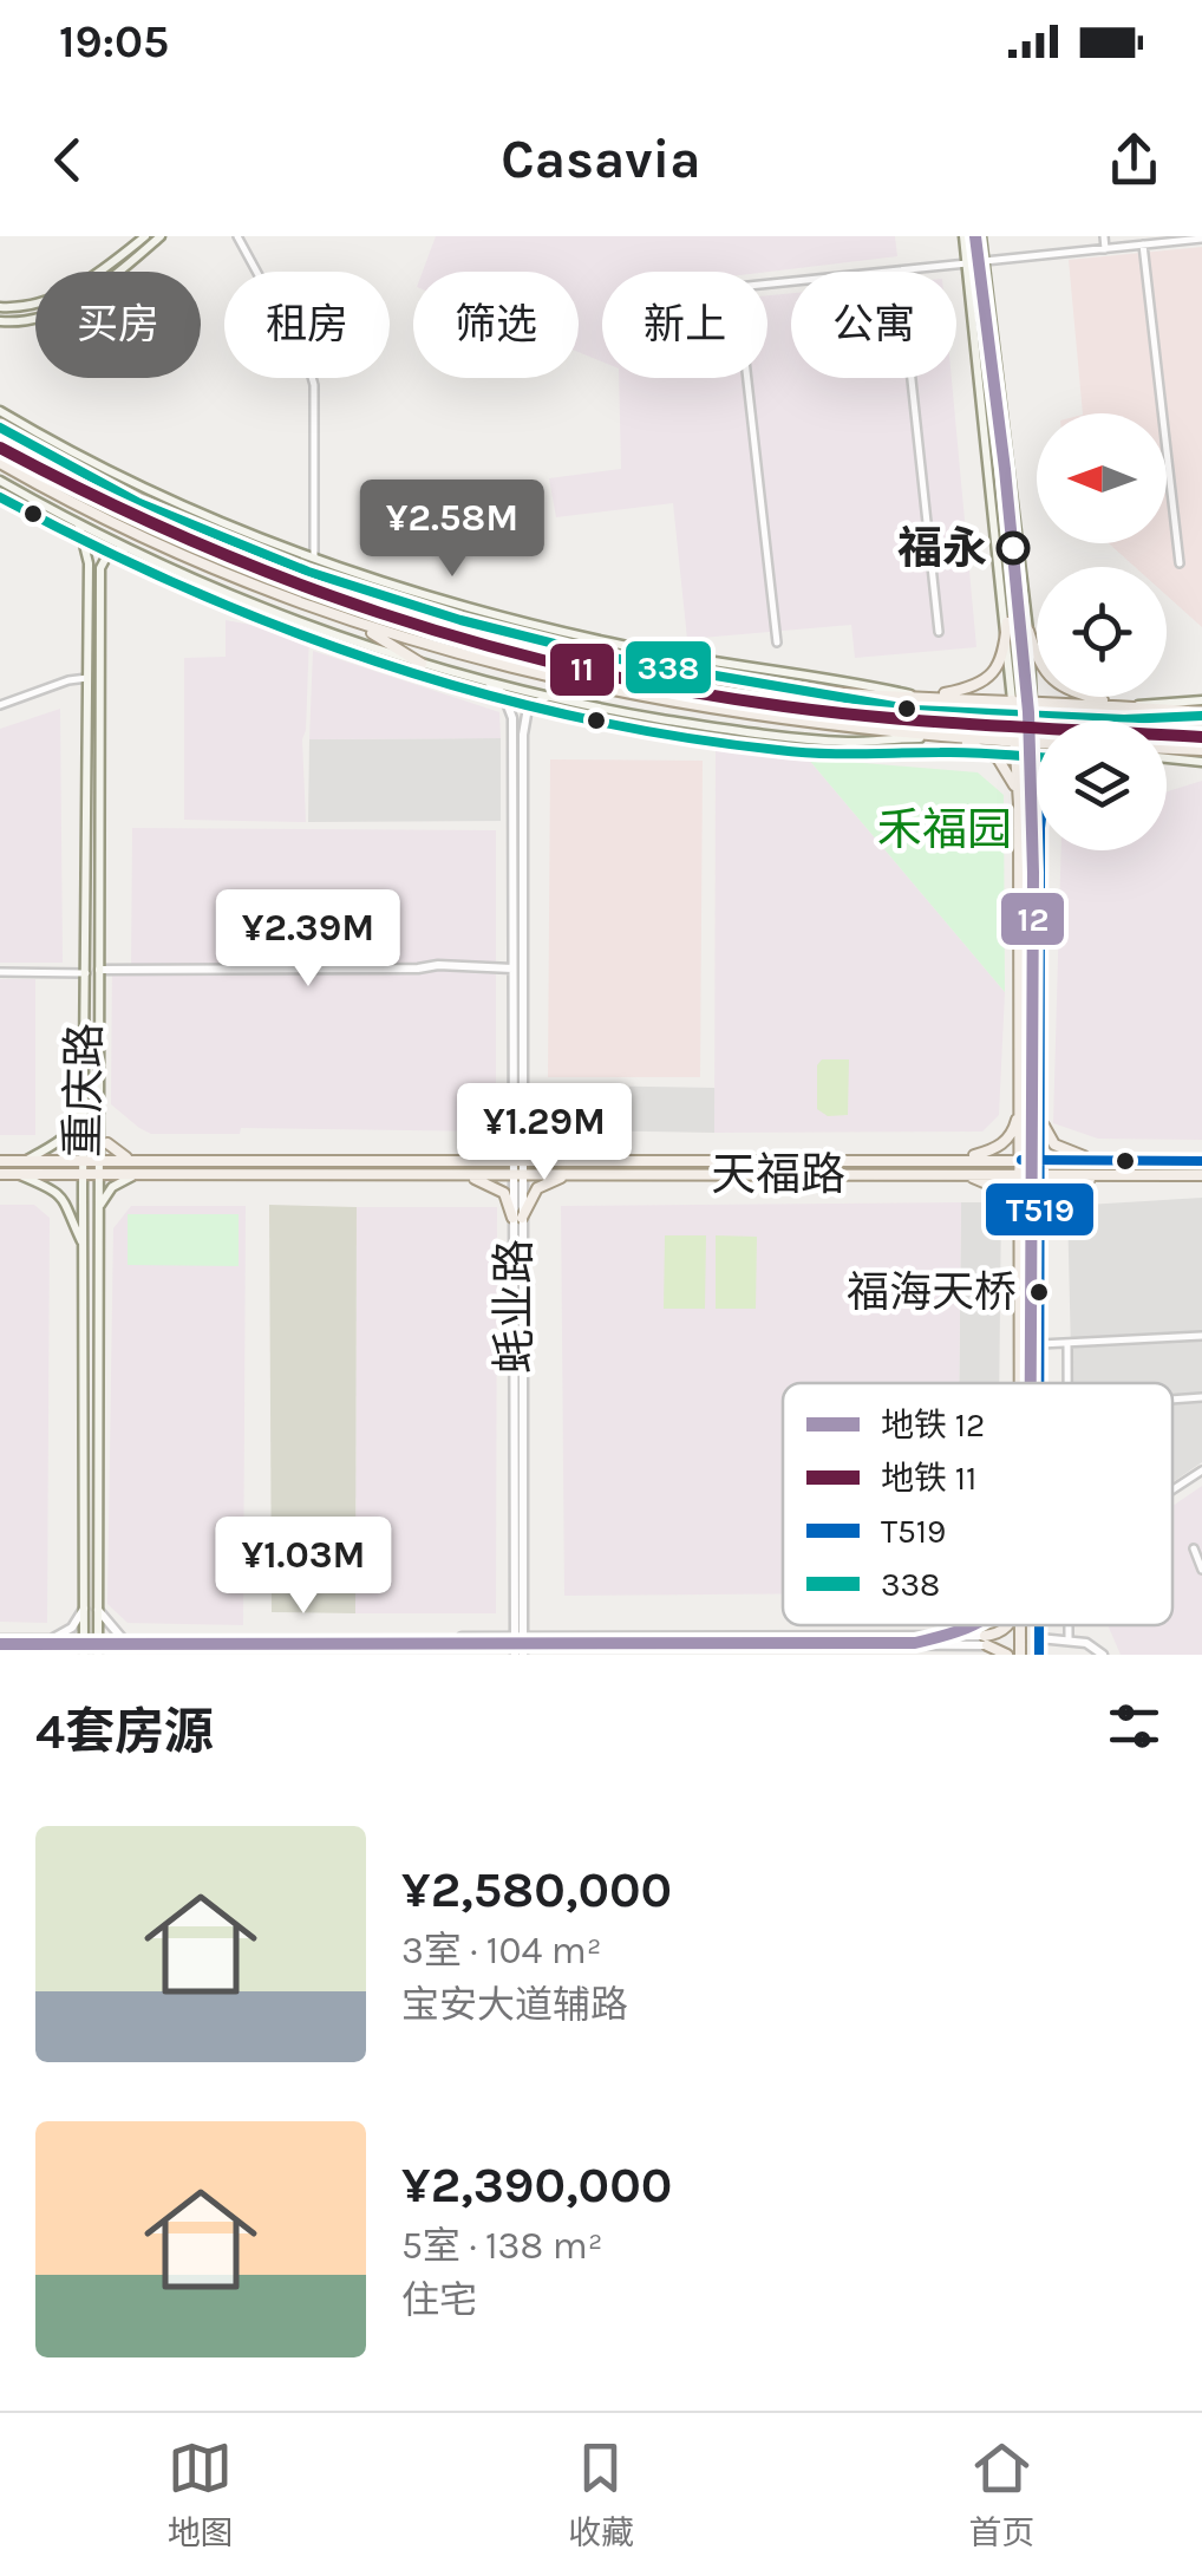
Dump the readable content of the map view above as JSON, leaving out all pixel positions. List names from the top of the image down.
{
  "streets": {
    "main road": ["重庆路", "天福路"],
    "street": ["蚝业路"]
  },
  "crossings": [
    ["重庆路", "天福路"],
    ["天福路", "蚝业路"]
  ],
  "parks": ["禾福园"],
  "places": ["福永", "福海天桥"],
  "lines": [
    "metro line 12",
    "transit line 338",
    "metro line 11",
    "transit line T519"
  ],
  "legend": [
    "地铁 12",
    "地铁 11",
    "T519",
    "338"
  ],
  "north": "left",
  "page": {
    "status": "19:05",
    "header": "Casavia",
    "chip": [
      "买房",
      "租房",
      "筛选",
      "新上",
      "公寓"
    ],
    "price": [
      "¥2.58M",
      "¥2.39M",
      "¥1.29M",
      "¥1.03M"
    ],
    "heading": "4套房源",
    "list": [
      {
        "name": "¥2,580,000",
        "note": "3室 · 104 m² · 宝安大道辅路"
      },
      {
        "name": "¥2,390,000",
        "note": "5室 · 138 m² · 住宅"
      }
    ],
    "tabs": ["地图", "收藏", "首页"]
  }
}
